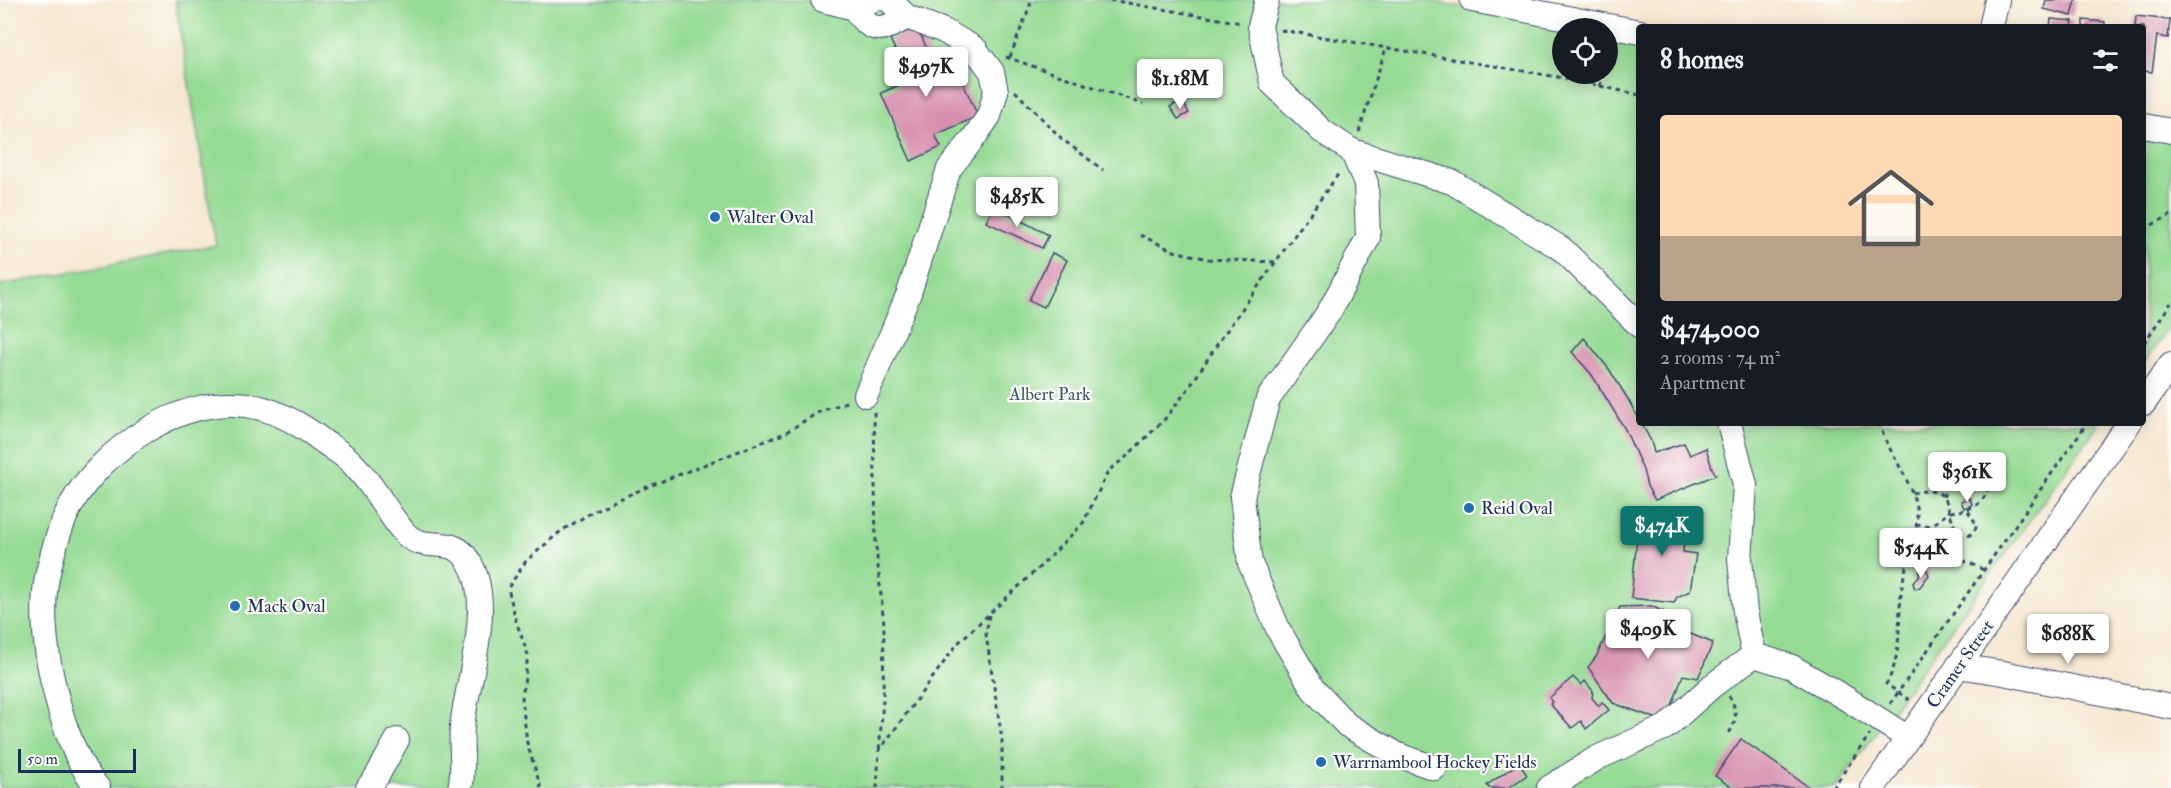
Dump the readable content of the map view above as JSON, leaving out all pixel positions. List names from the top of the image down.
{
  "streets": {
    "street": ["Cramer Street"]
  },
  "parks": ["Albert Park"],
  "places": [
    "Walter Oval",
    "Reid Oval",
    "Mack Oval",
    "Warrnambool Hockey Fields"
  ],
  "scale_bar": "50 m",
  "page": {
    "heading": "8 homes",
    "price": [
      "$497K",
      "$1.18M",
      "$485K",
      "$361K",
      "$474K",
      "$544K",
      "$409K",
      "$688K"
    ],
    "list": [
      {
        "name": "$474,000",
        "note": "2 rooms · 74 m² · Apartment"
      }
    ],
    "scale": "50 m"
  }
}
